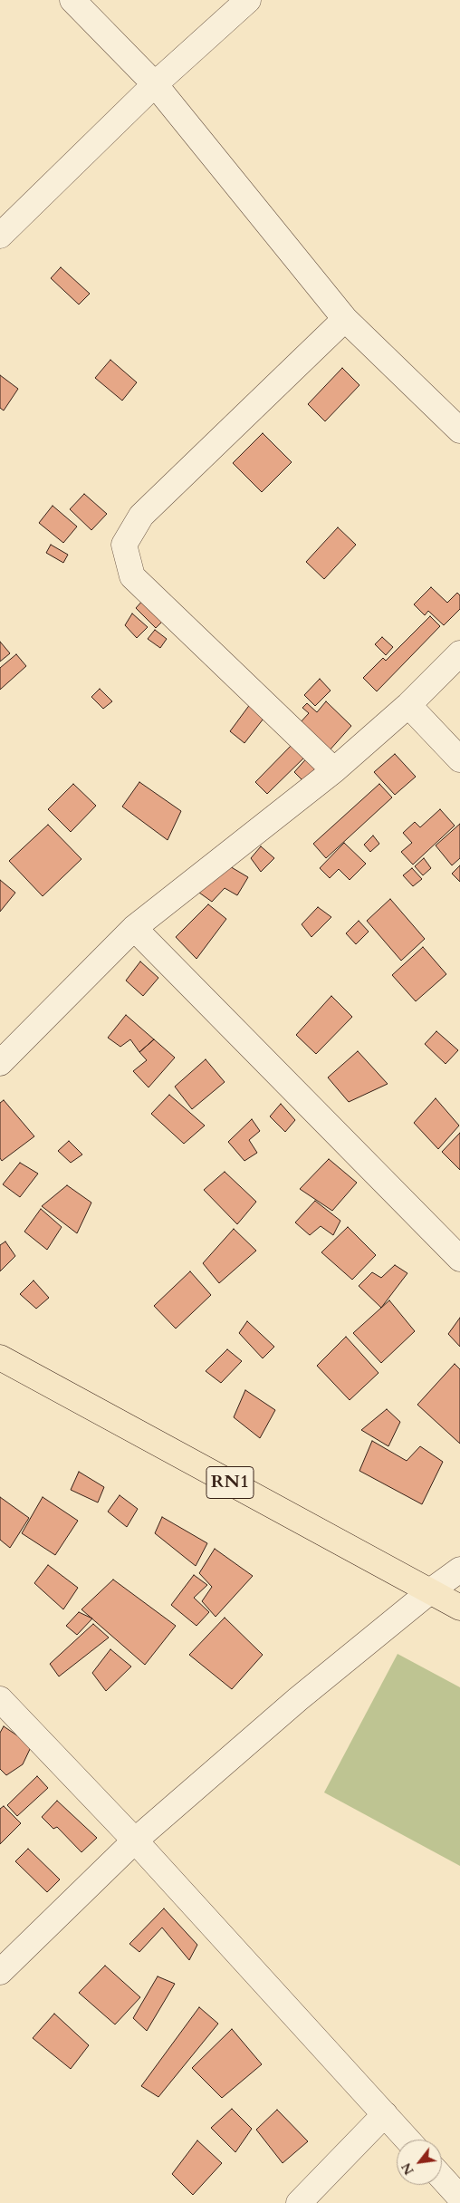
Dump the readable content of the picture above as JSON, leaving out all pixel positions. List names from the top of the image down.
{
  "streets": {
    "highway": ["RN1"]
  },
  "north": "bottom left"
}
